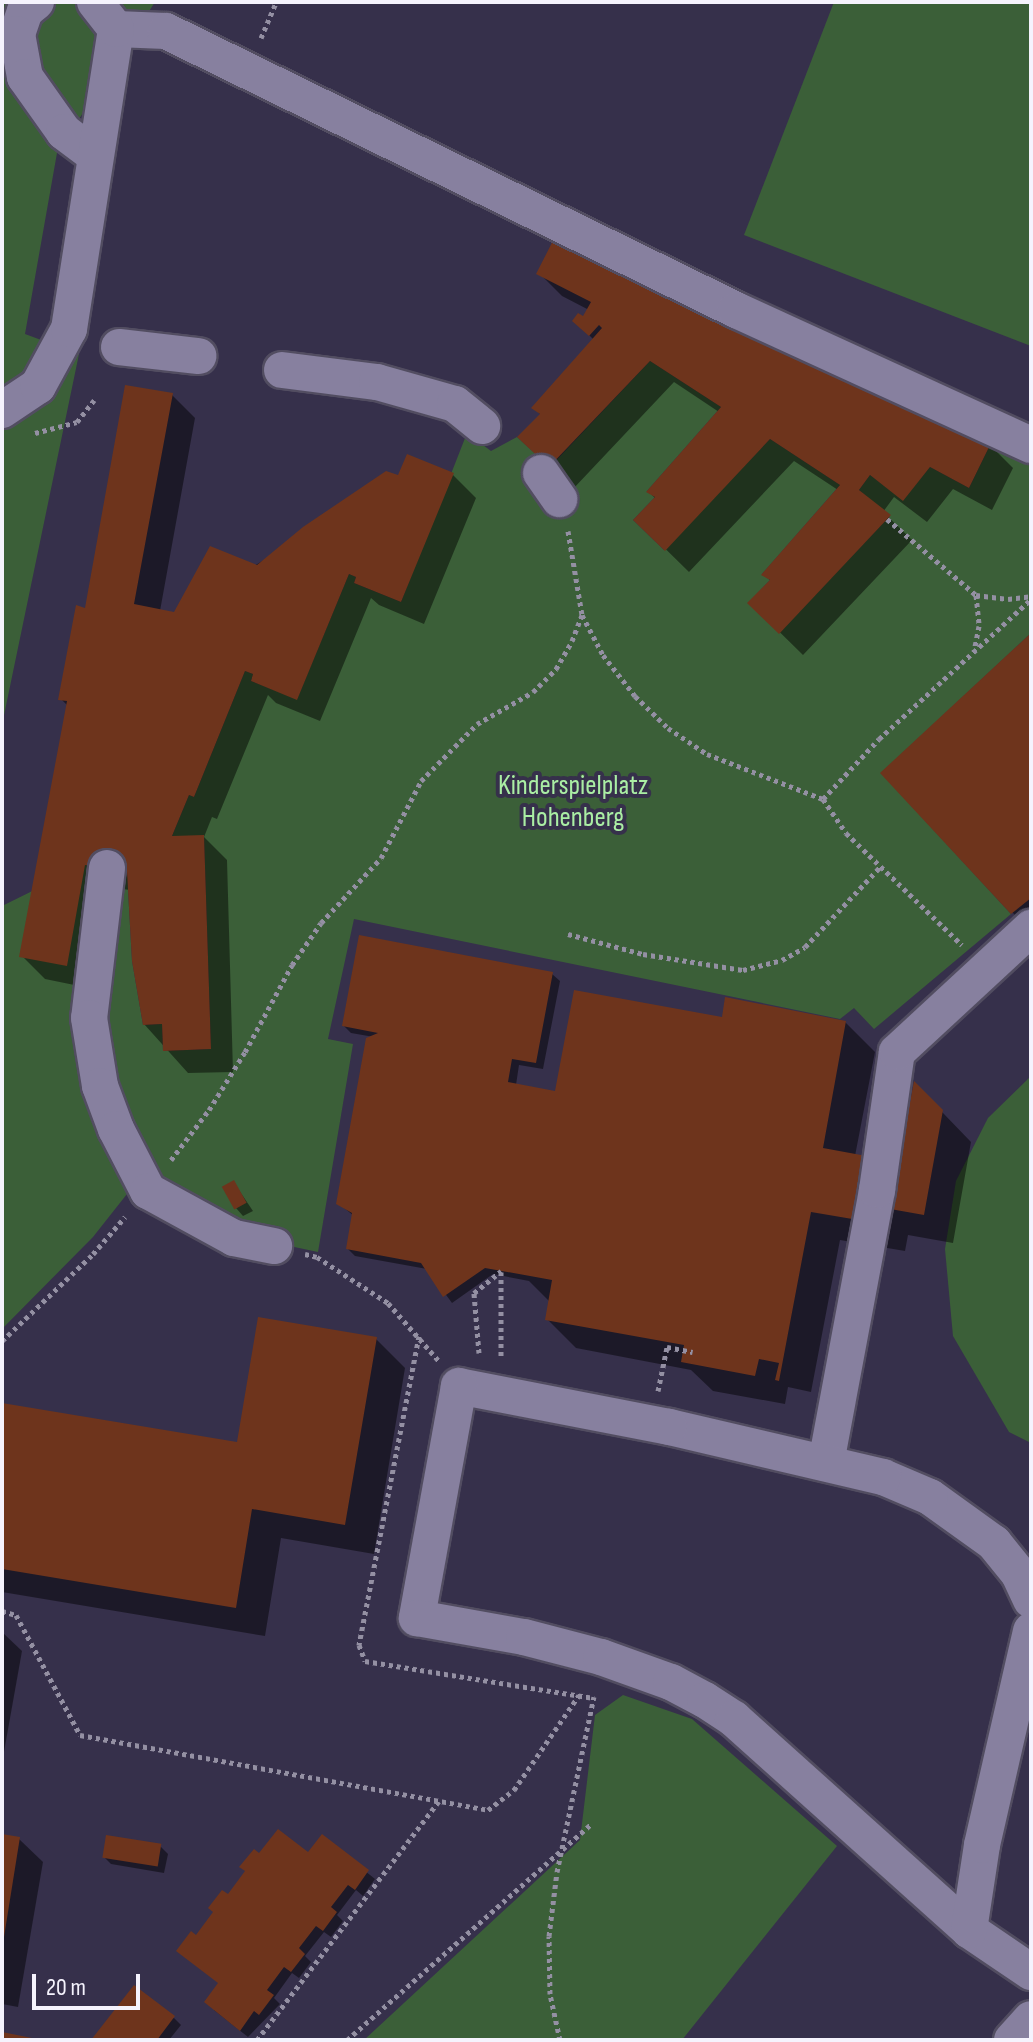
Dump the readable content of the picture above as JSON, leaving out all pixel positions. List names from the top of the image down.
{
  "parks": ["Kinderspielplatz Hohenberg"],
  "scale_bar": "20 m"
}
